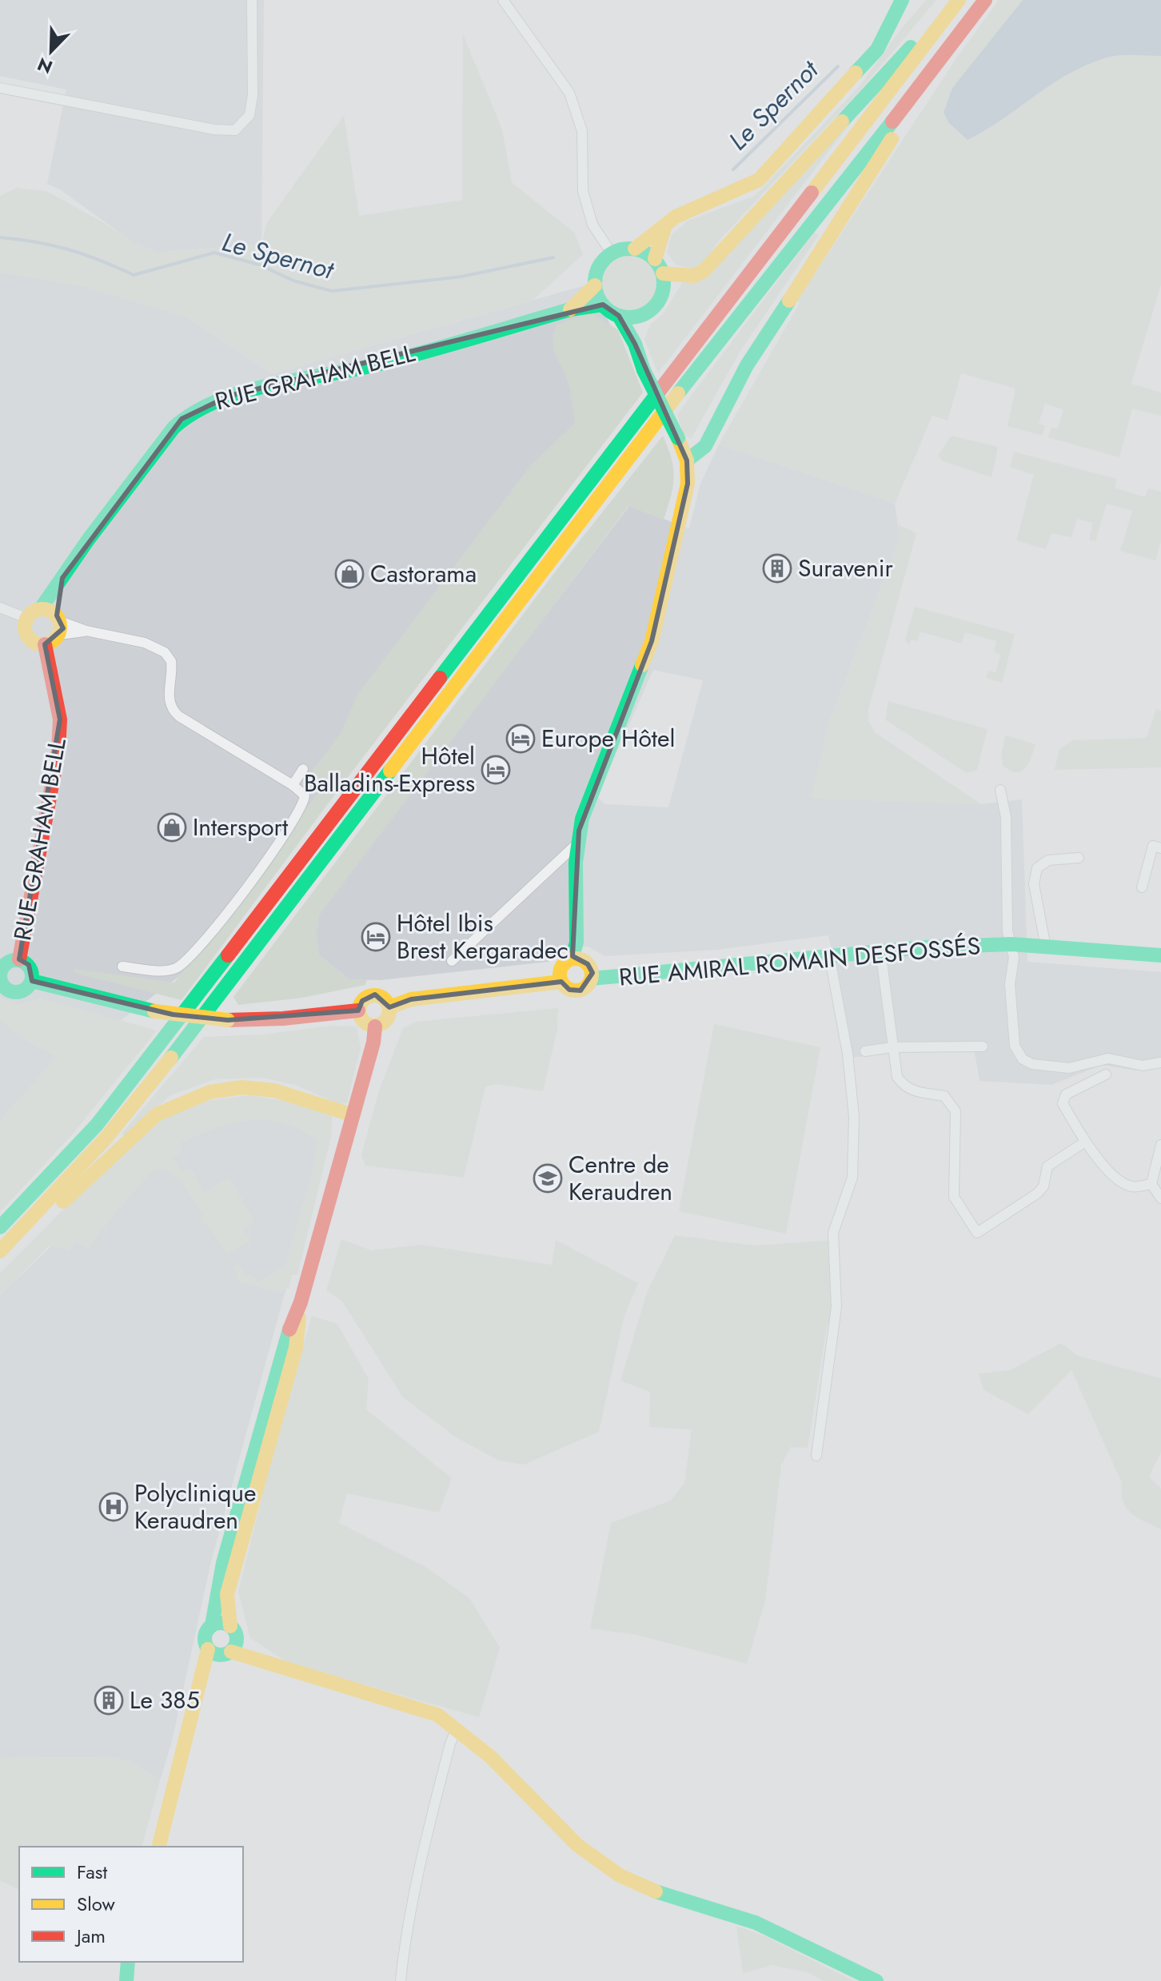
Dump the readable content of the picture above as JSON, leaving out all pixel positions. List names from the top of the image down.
{
  "streets": {
    "main road": ["RUE GRAHAM BELL", "RUE AMIRAL ROMAIN DESFOSSÉS"]
  },
  "water": ["Le Spernot"],
  "places": {
    "building": ["Suravenir", "Le 385"],
    "shop": ["Castorama", "Intersport"],
    "hotel": ["Europe Hôtel", "Hôtel Balladins-Express", "Hôtel Ibis Brest Kergaradec"],
    "school or university": ["Centre de Keraudren"],
    "hospital": ["Polyclinique Keraudren"]
  },
  "legend": ["Fast", "Slow", "Jam"],
  "north": "bottom left"
}
